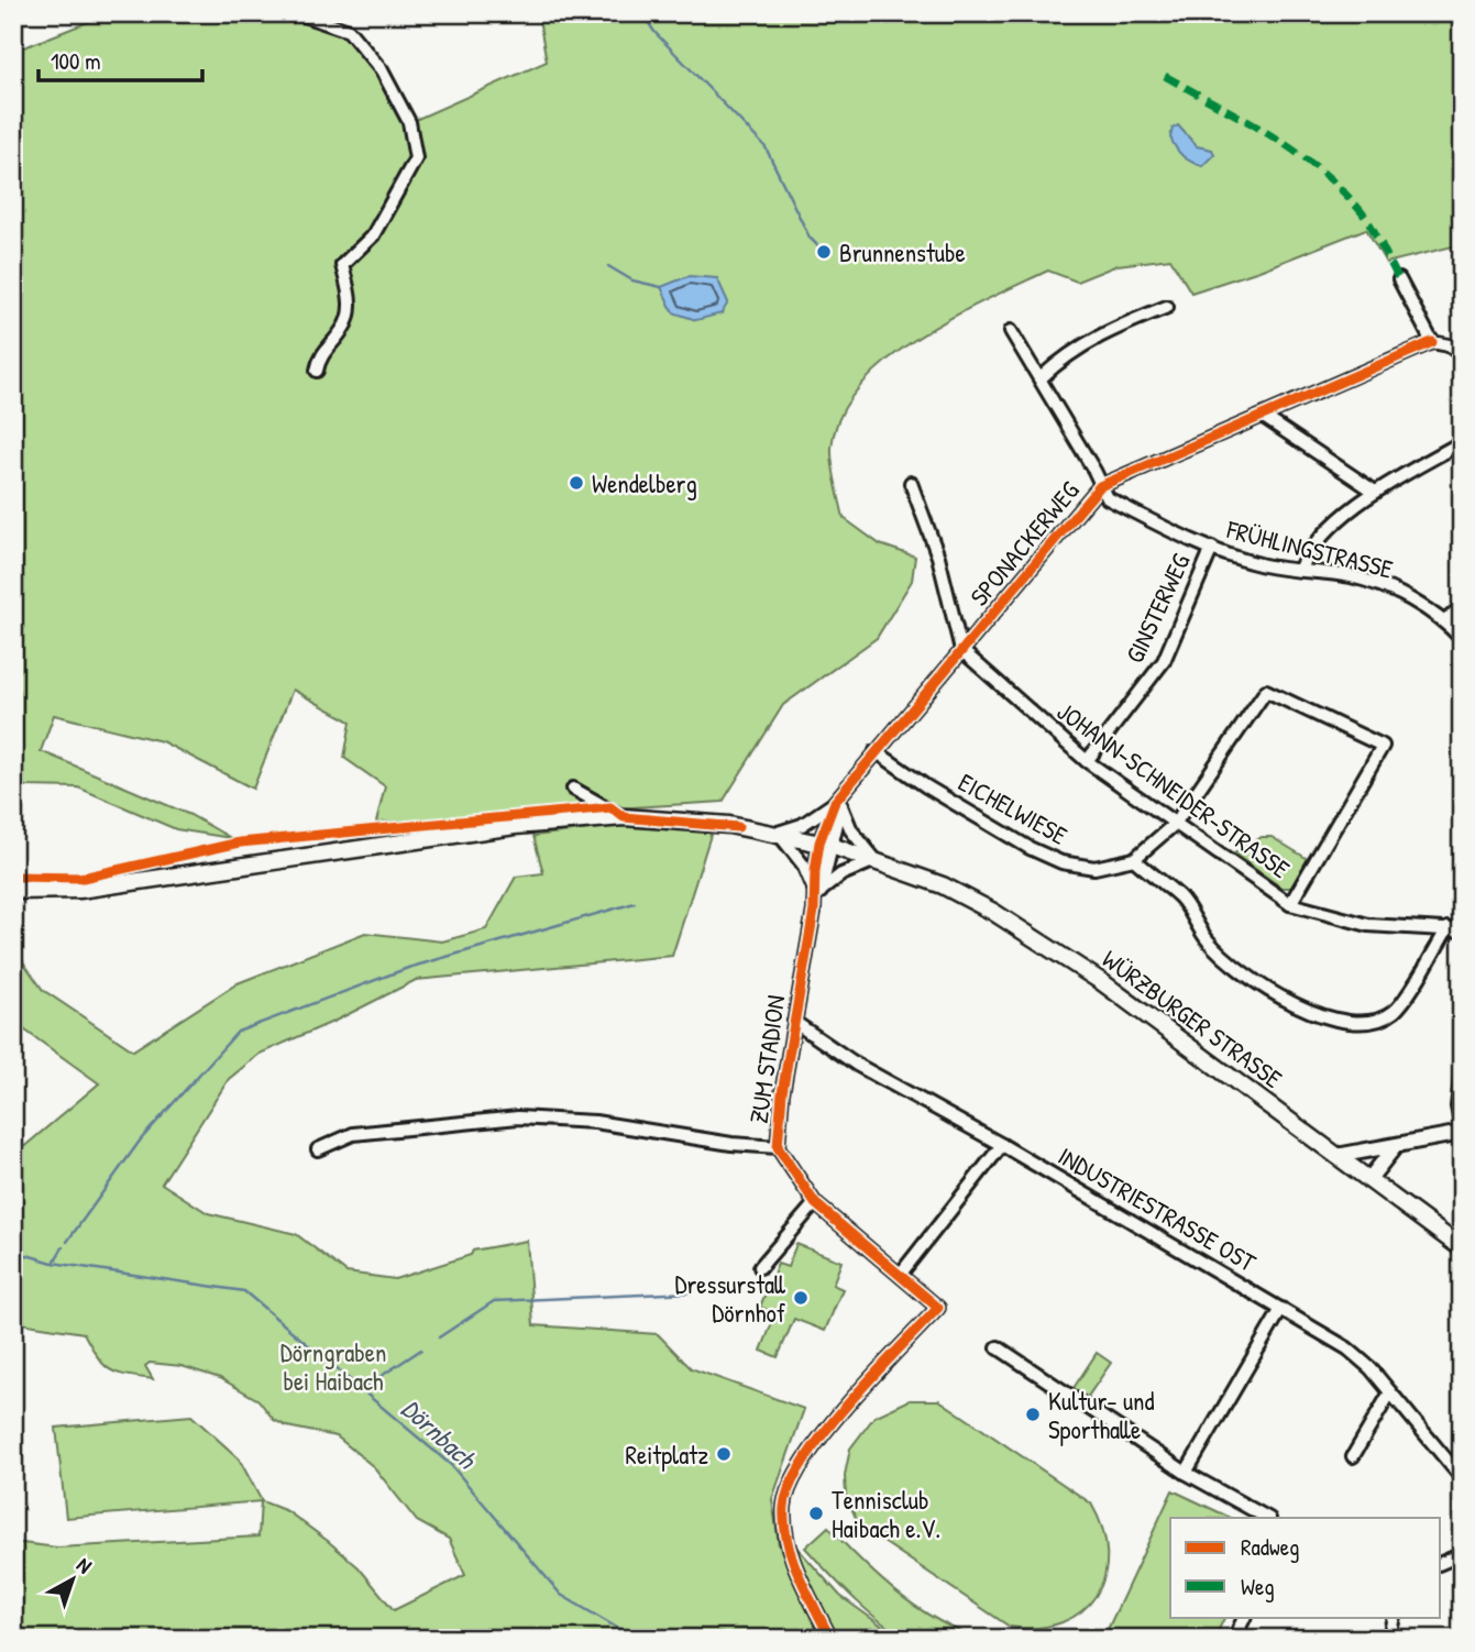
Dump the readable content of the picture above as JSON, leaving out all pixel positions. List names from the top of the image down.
{
  "streets": {
    "main road": ["WÜRZBURGER STRASSE"],
    "street": [
      "SPONACKERWEG",
      "FRÜHLINGSTRASSE",
      "GINSTERWEG",
      "JOHANN-SCHNEIDER-STRASSE",
      "EICHELWIESE",
      "ZUM STADION",
      "INDUSTRIESTRASSE OST"
    ]
  },
  "crossings": [
    ["SPONACKERWEG", "FRÜHLINGSTRASSE"],
    ["SPONACKERWEG", "JOHANN-SCHNEIDER-STRASSE"],
    ["SPONACKERWEG", "EICHELWIESE"],
    ["SPONACKERWEG", "WÜRZBURGER STRASSE"],
    ["SPONACKERWEG", "ZUM STADION"],
    ["FRÜHLINGSTRASSE", "GINSTERWEG"],
    ["GINSTERWEG", "JOHANN-SCHNEIDER-STRASSE"],
    ["JOHANN-SCHNEIDER-STRASSE", "EICHELWIESE"],
    ["WÜRZBURGER STRASSE", "ZUM STADION"],
    ["ZUM STADION", "INDUSTRIESTRASSE OST"]
  ],
  "water": ["Dörnbach"],
  "parks": ["Dörngraben bei Haibach"],
  "places": [
    "Brunnenstube",
    "Wendelberg",
    "Dressurstall Dörnhof",
    "Kultur- und Sporthalle",
    "Reitplatz",
    "Tennisclub Haibach e.V."
  ],
  "legend": ["Radweg", "Weg"],
  "scale_bar": "100 m",
  "north": "top right"
}
